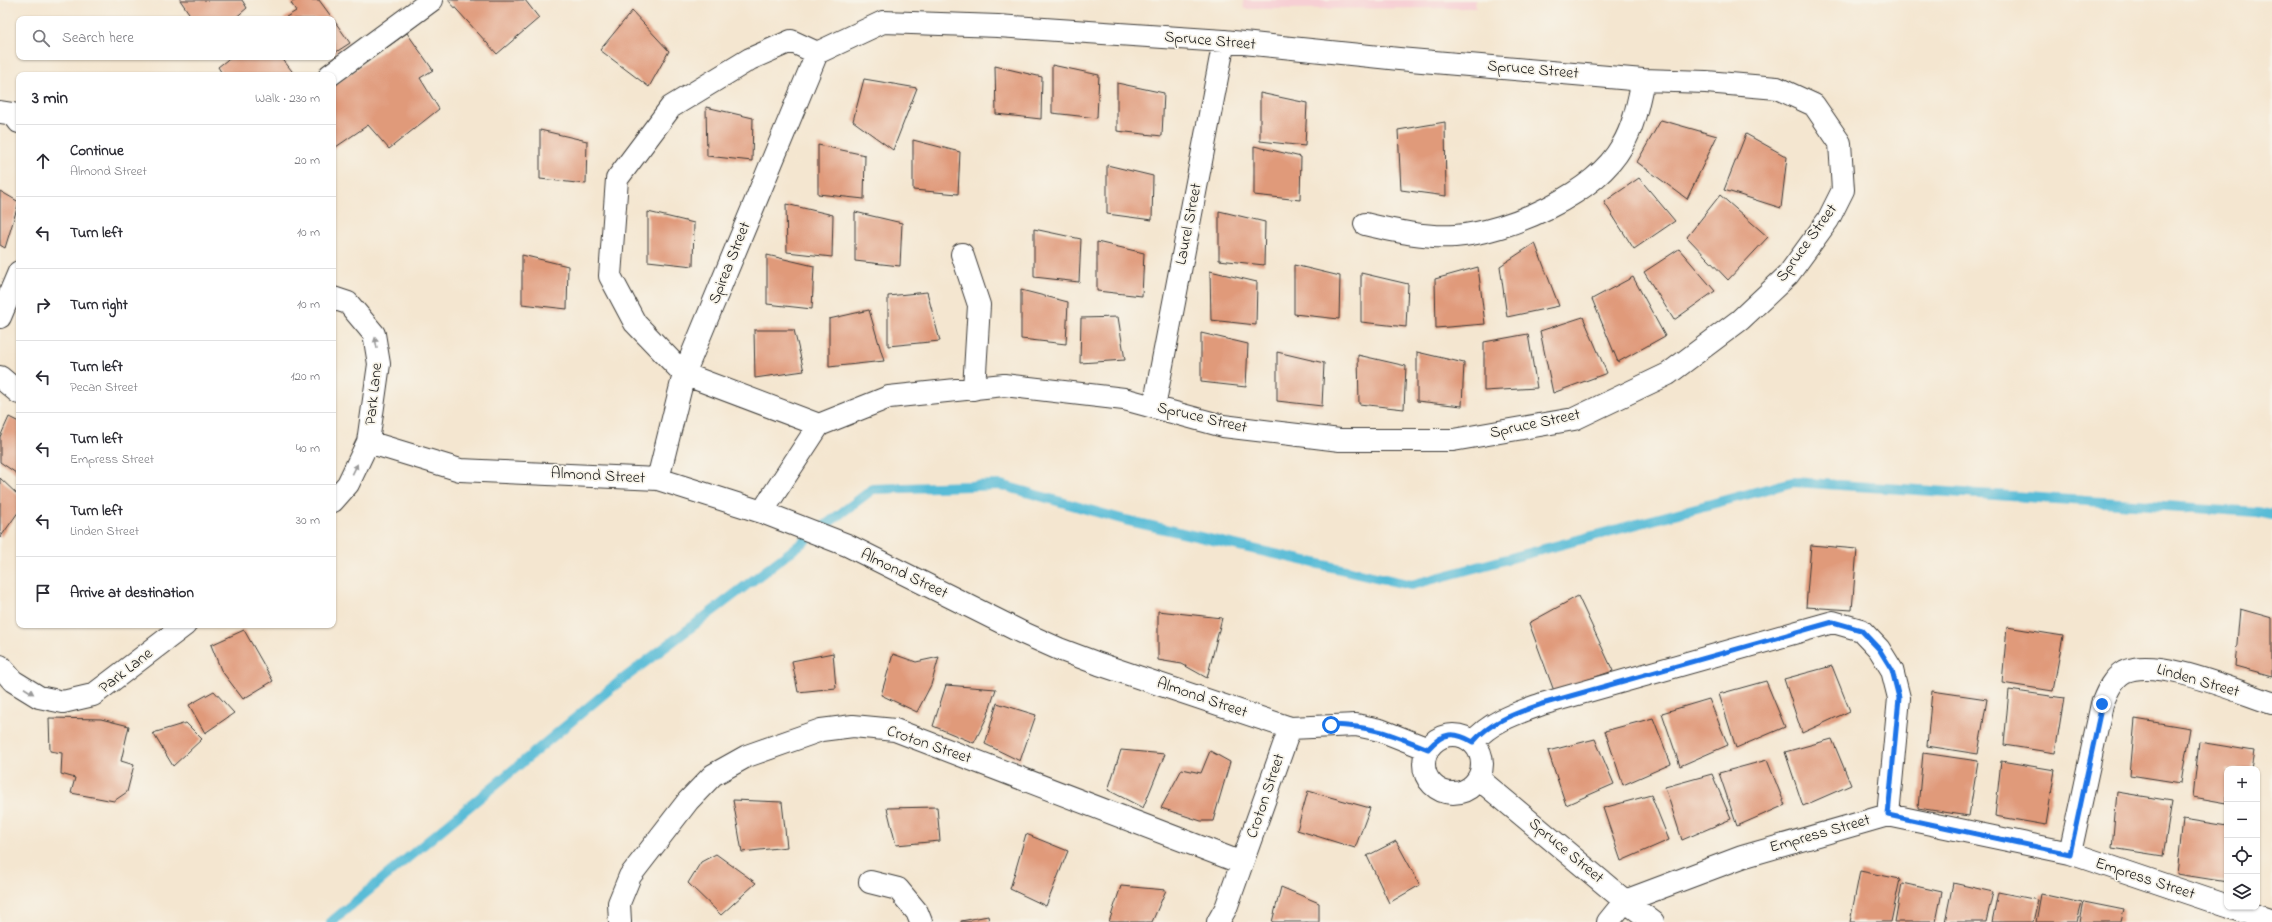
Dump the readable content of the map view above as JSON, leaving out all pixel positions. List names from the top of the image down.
{
  "streets": {
    "street": [
      "Spruce Street",
      "Laurel Street",
      "Spirea Street",
      "Park Lane",
      "Almond Street",
      "Linden Street",
      "Croton Street",
      "Empress Street"
    ]
  },
  "crossings": [
    ["Spruce Street", "Laurel Street"],
    ["Spruce Street", "Spirea Street"],
    ["Spruce Street", "Almond Street"],
    ["Spruce Street", "Empress Street"],
    ["Spirea Street", "Almond Street"],
    ["Park Lane", "Almond Street"],
    ["Almond Street", "Croton Street"],
    ["Linden Street", "Empress Street"]
  ],
  "page": {
    "search": "Search here",
    "heading": ["3 min", "Walk · 230 m"],
    "list": [
      ["Continue", "Almond Street", "20 m"],
      ["Turn left", "10 m"],
      ["Turn right", "10 m"],
      ["Turn left", "Pecan Street", "120 m"],
      ["Turn left", "Empress Street", "40 m"],
      ["Turn left", "Linden Street", "30 m"],
      "Arrive at destination"
    ],
    "map_buttons": ["+", "−"]
  }
}
